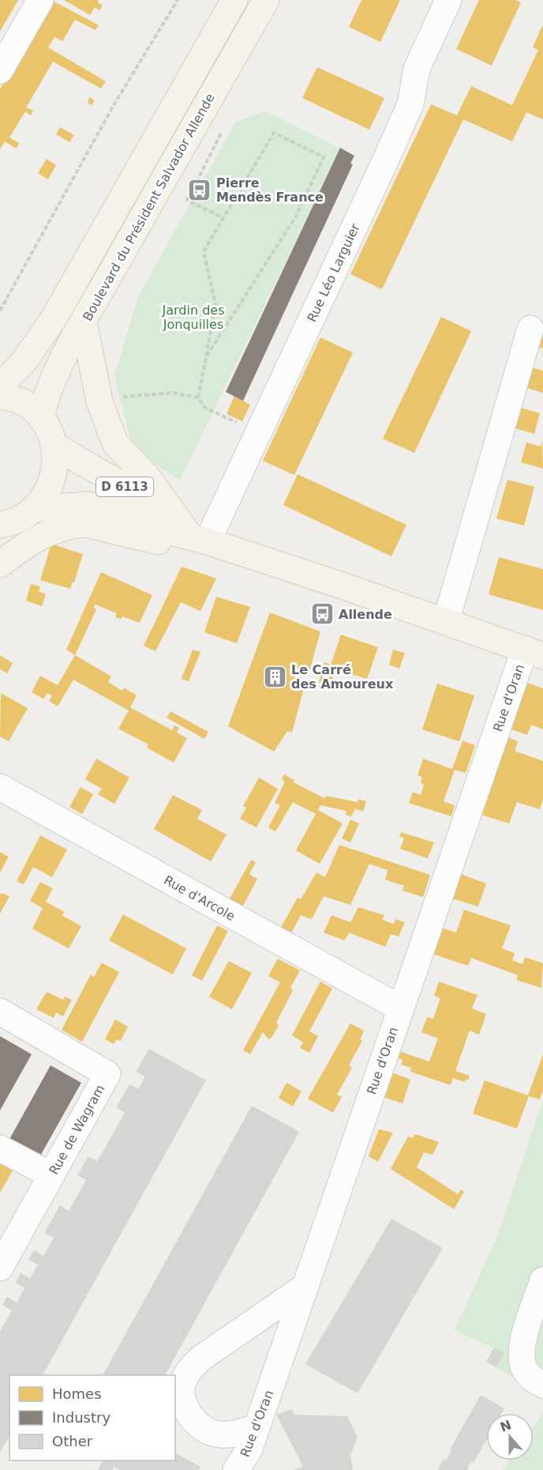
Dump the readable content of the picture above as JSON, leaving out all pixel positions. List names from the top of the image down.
{
  "streets": {
    "main road": ["Boulevard du Président Salvador Allende", "D 6113"],
    "street": [
      "Rue Léo Larguier",
      "Rue d'Oran",
      "Rue d'Arcole",
      "Rue de Wagram"
    ]
  },
  "crossings": [
    ["Rue Léo Larguier", "D 6113"],
    ["D 6113", "Rue d'Oran"],
    ["Rue d'Oran", "Rue d'Arcole"]
  ],
  "parks": ["Jardin des Jonquilles"],
  "places": {
    "bus stop": ["Pierre Mendès France", "Allende"],
    "building": ["Le Carré des Amoureux"]
  },
  "legend": ["Homes", "Industry", "Other"],
  "north": "top"
}
